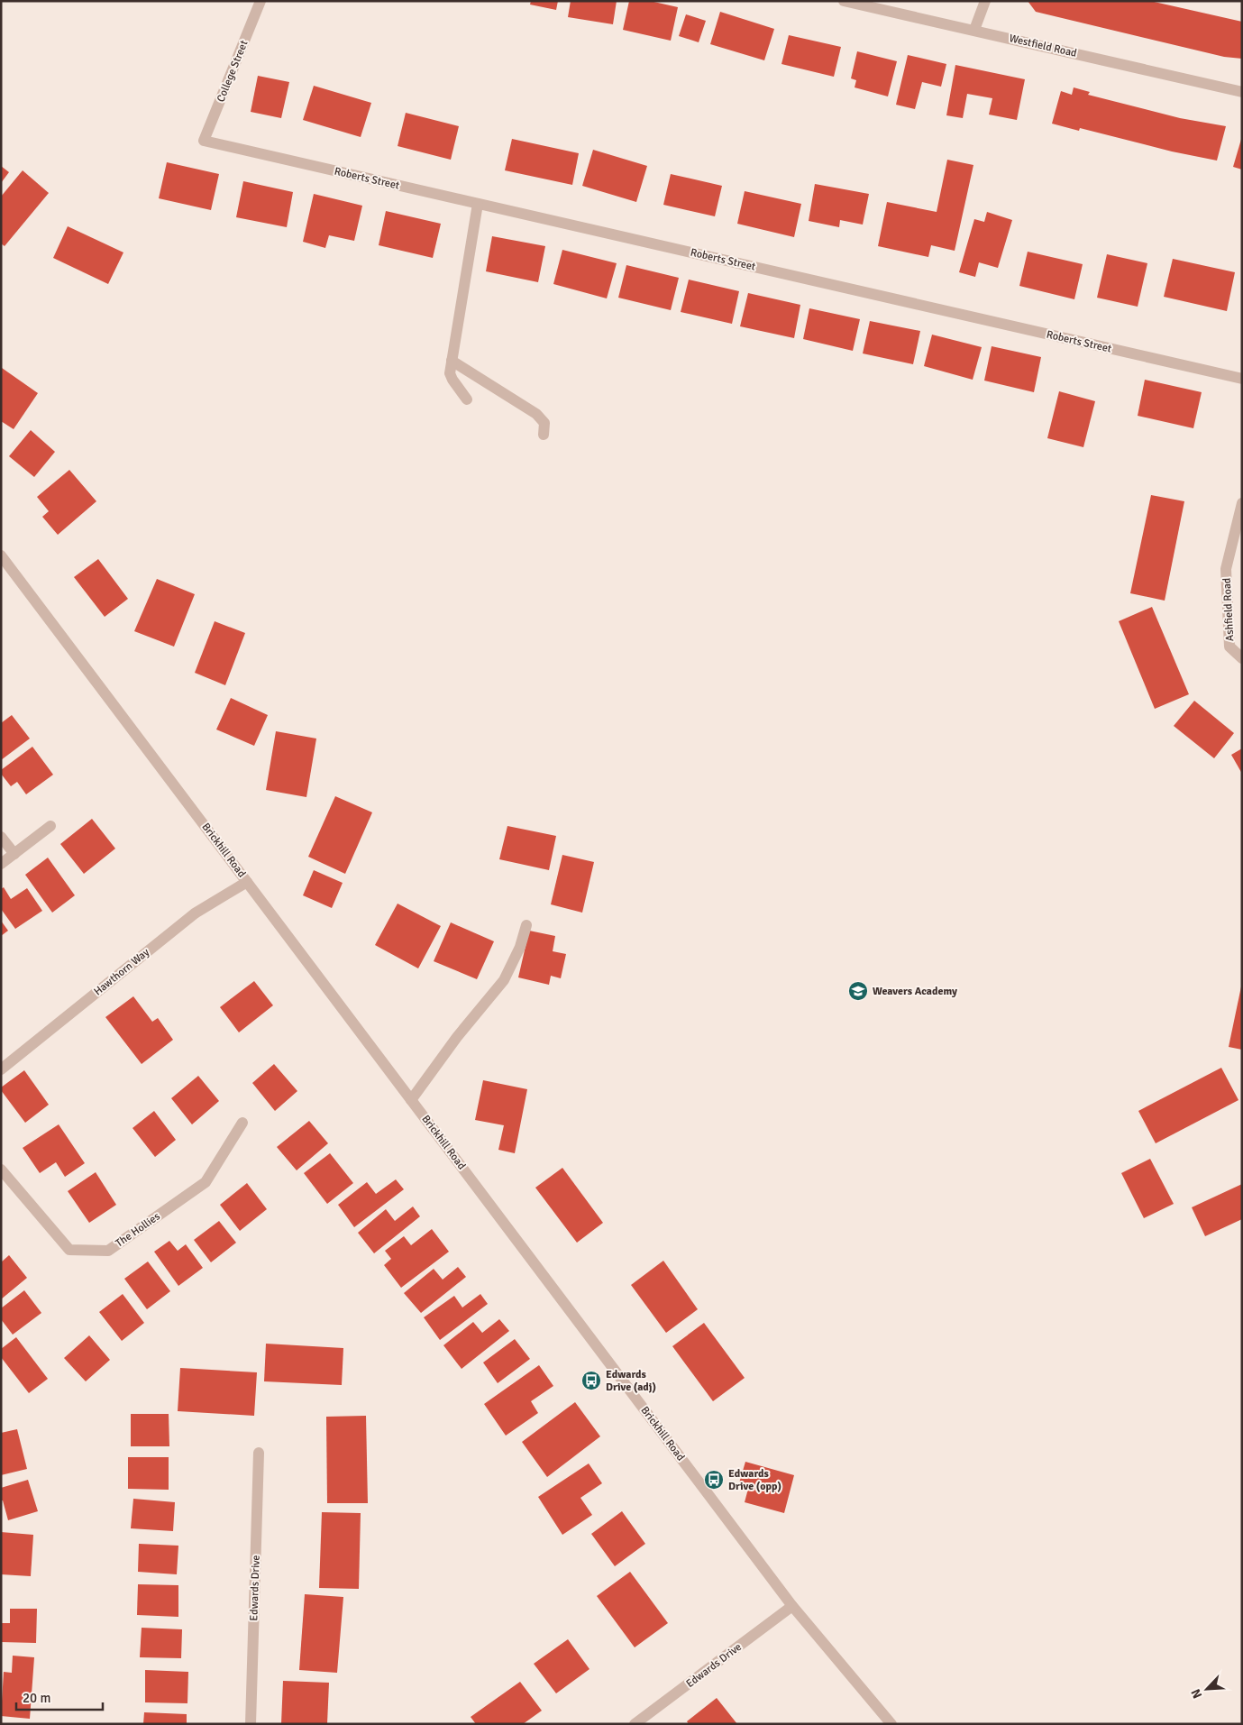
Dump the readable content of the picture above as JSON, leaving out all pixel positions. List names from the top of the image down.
{
  "streets": {
    "street": [
      "Westfield Road",
      "College Street",
      "Roberts Street",
      "Ashfield Road",
      "Brickhill Road",
      "Hawthorn Way",
      "The Hollies",
      "Edwards Drive"
    ]
  },
  "crossings": [
    ["College Street", "Roberts Street"],
    ["Brickhill Road", "Hawthorn Way"],
    ["Brickhill Road", "Edwards Drive"]
  ],
  "places": {
    "school or university": ["Weavers Academy"],
    "bus stop": ["Edwards Drive (adj)", "Edwards Drive (opp)"]
  },
  "scale_bar": "20 m",
  "north": "bottom left"
}
